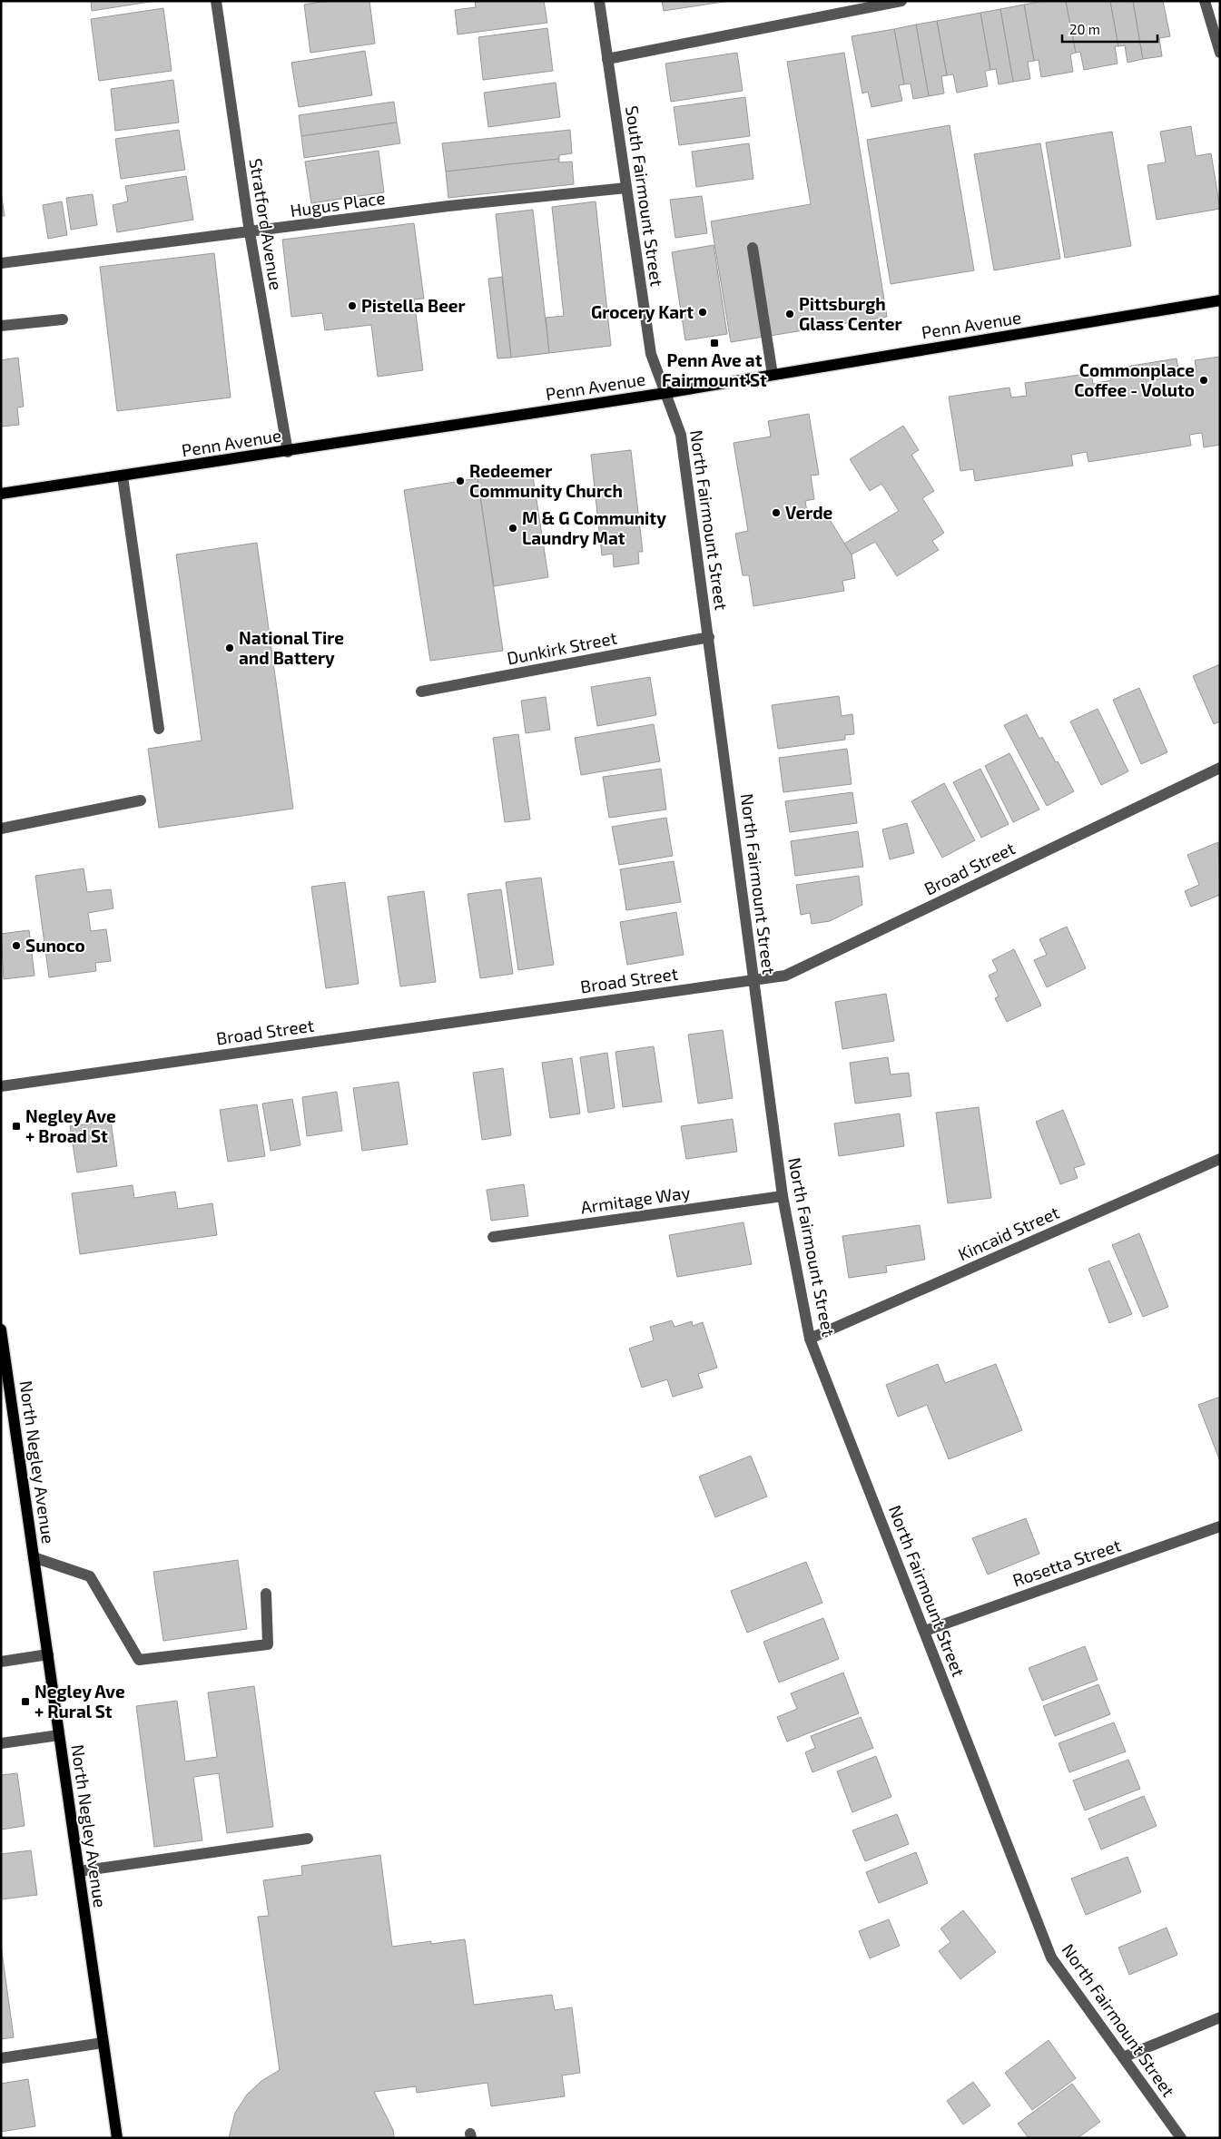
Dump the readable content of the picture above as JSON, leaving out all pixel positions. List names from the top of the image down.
{
  "streets": {
    "main road": ["Penn Avenue", "North Negley Avenue"],
    "street": [
      "South Fairmount Street",
      "Hugus Place",
      "Stratford Avenue",
      "North Fairmount Street",
      "Dunkirk Street",
      "Broad Street",
      "Armitage Way",
      "Kincaid Street",
      "Rosetta Street"
    ]
  },
  "crossings": [
    ["South Fairmount Street", "Hugus Place"],
    ["South Fairmount Street", "Penn Avenue"],
    ["South Fairmount Street", "North Fairmount Street"],
    ["Hugus Place", "Stratford Avenue"],
    ["Stratford Avenue", "Penn Avenue"],
    ["Penn Avenue", "North Fairmount Street"],
    ["North Fairmount Street", "Dunkirk Street"],
    ["North Fairmount Street", "Broad Street"],
    ["North Fairmount Street", "Armitage Way"],
    ["North Fairmount Street", "Kincaid Street"],
    ["North Fairmount Street", "Rosetta Street"]
  ],
  "places": {
    "other": [
      "Pistella Beer",
      "Grocery Kart",
      "Pittsburgh Glass Center",
      "Commonplace Coffee - Voluto",
      "Redeemer Community Church",
      "Verde",
      "M & G Community Laundry Mat",
      "National Tire and Battery",
      "Sunoco"
    ],
    "transit": ["Penn Ave at Fairmount St", "Negley Ave + Broad St", "Negley Ave + Rural St"]
  },
  "scale_bar": "20 m"
}
